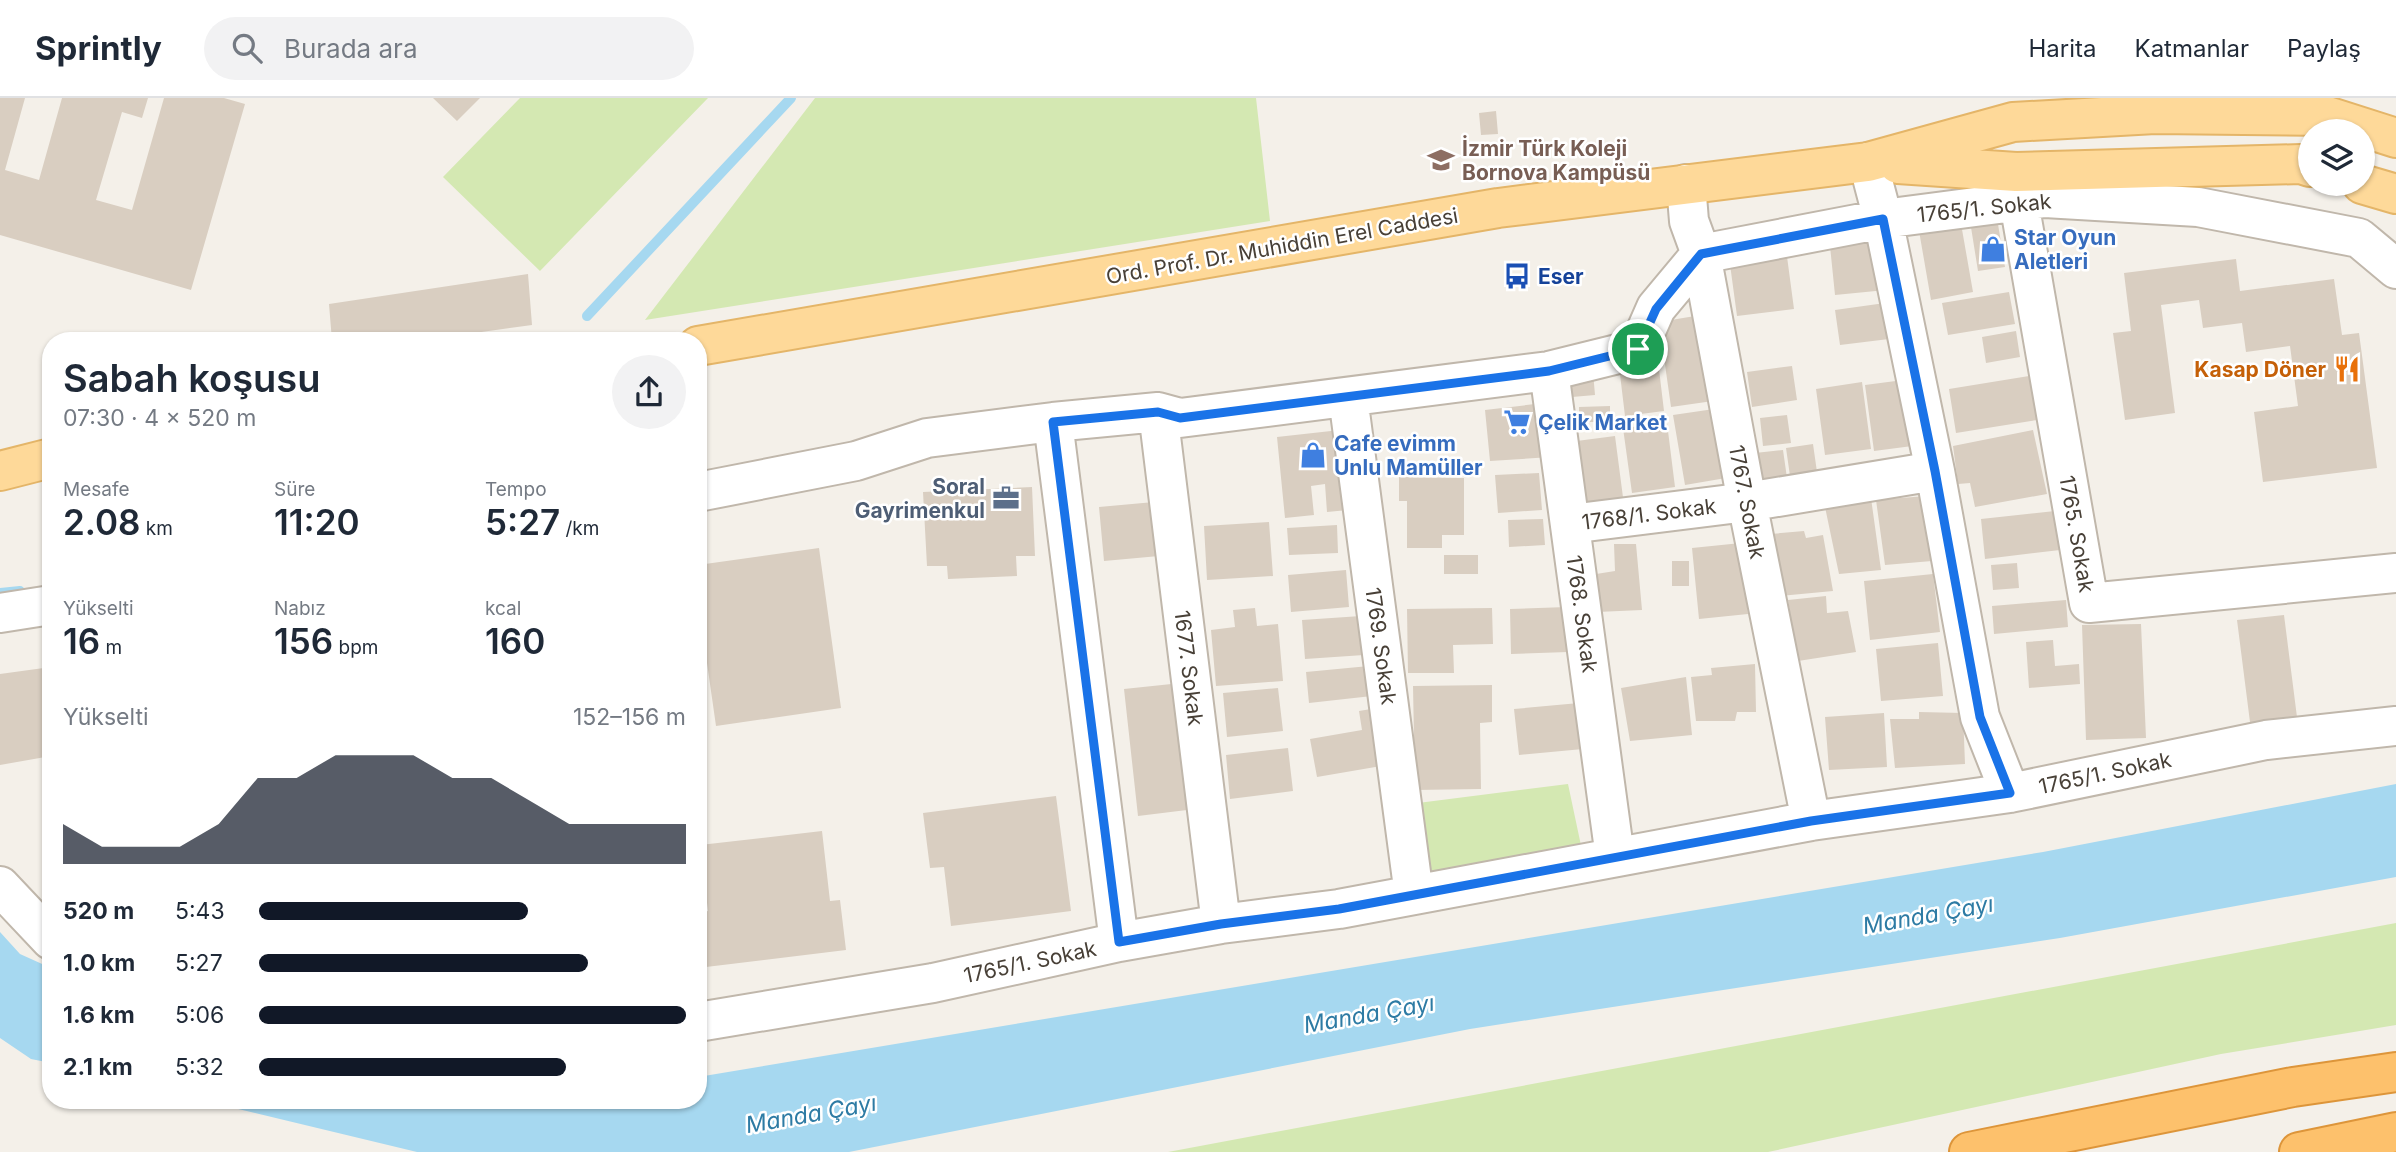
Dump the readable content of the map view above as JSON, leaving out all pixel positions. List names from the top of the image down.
{
  "streets": {
    "main road": ["Ord. Prof. Dr. Muhiddin Erel Caddesi"],
    "street": [
      "1765/1. Sokak",
      "1767. Sokak",
      "1768/1. Sokak",
      "1765. Sokak",
      "1768. Sokak",
      "1769. Sokak",
      "1677. Sokak"
    ]
  },
  "crossings": [
    ["1765/1. Sokak", "1767. Sokak"],
    ["1765/1. Sokak", "1765. Sokak"],
    ["1765/1. Sokak", "1768. Sokak"],
    ["1765/1. Sokak", "1769. Sokak"],
    ["1765/1. Sokak", "1677. Sokak"],
    ["Ord. Prof. Dr. Muhiddin Erel Caddesi", "1767. Sokak"],
    ["1767. Sokak", "1768/1. Sokak"],
    ["1768/1. Sokak", "1768. Sokak"]
  ],
  "water": ["Manda Çayı"],
  "places": {
    "school or university": ["İzmir Türk Koleji Bornova Kampüsü"],
    "shop": ["Star Oyun Aletleri", "Cafe evimm Unlu Mamüller"],
    "bus stop": ["Eser"],
    "restaurant": ["Kasap Döner"],
    "supermarket": ["Çelik Market"],
    "office": ["Soral Gayrimenkul"]
  },
  "page": {
    "header": "Sprintly",
    "search": "Burada ara",
    "nav": ["Harita", "Katmanlar", "Paylaş"],
    "heading": ["Sabah koşusu", "07:30 · 4 × 520 m"],
    "stats": [
      ["Mesafe", "2.08 km"],
      ["Süre", "11:20"],
      ["Tempo", "5:27 /km"],
      ["Yükselti", "16 m"],
      ["Nabız", "156 bpm"],
      ["kcal", "160"]
    ],
    "chart": ["Yükselti", "152–156 m"],
    "list": [
      {
        "name": "520 m",
        "note": "5:43"
      },
      {
        "name": "1.0 km",
        "note": "5:27"
      },
      {
        "name": "1.6 km",
        "note": "5:06"
      },
      {
        "name": "2.1 km",
        "note": "5:32"
      }
    ]
  }
}
